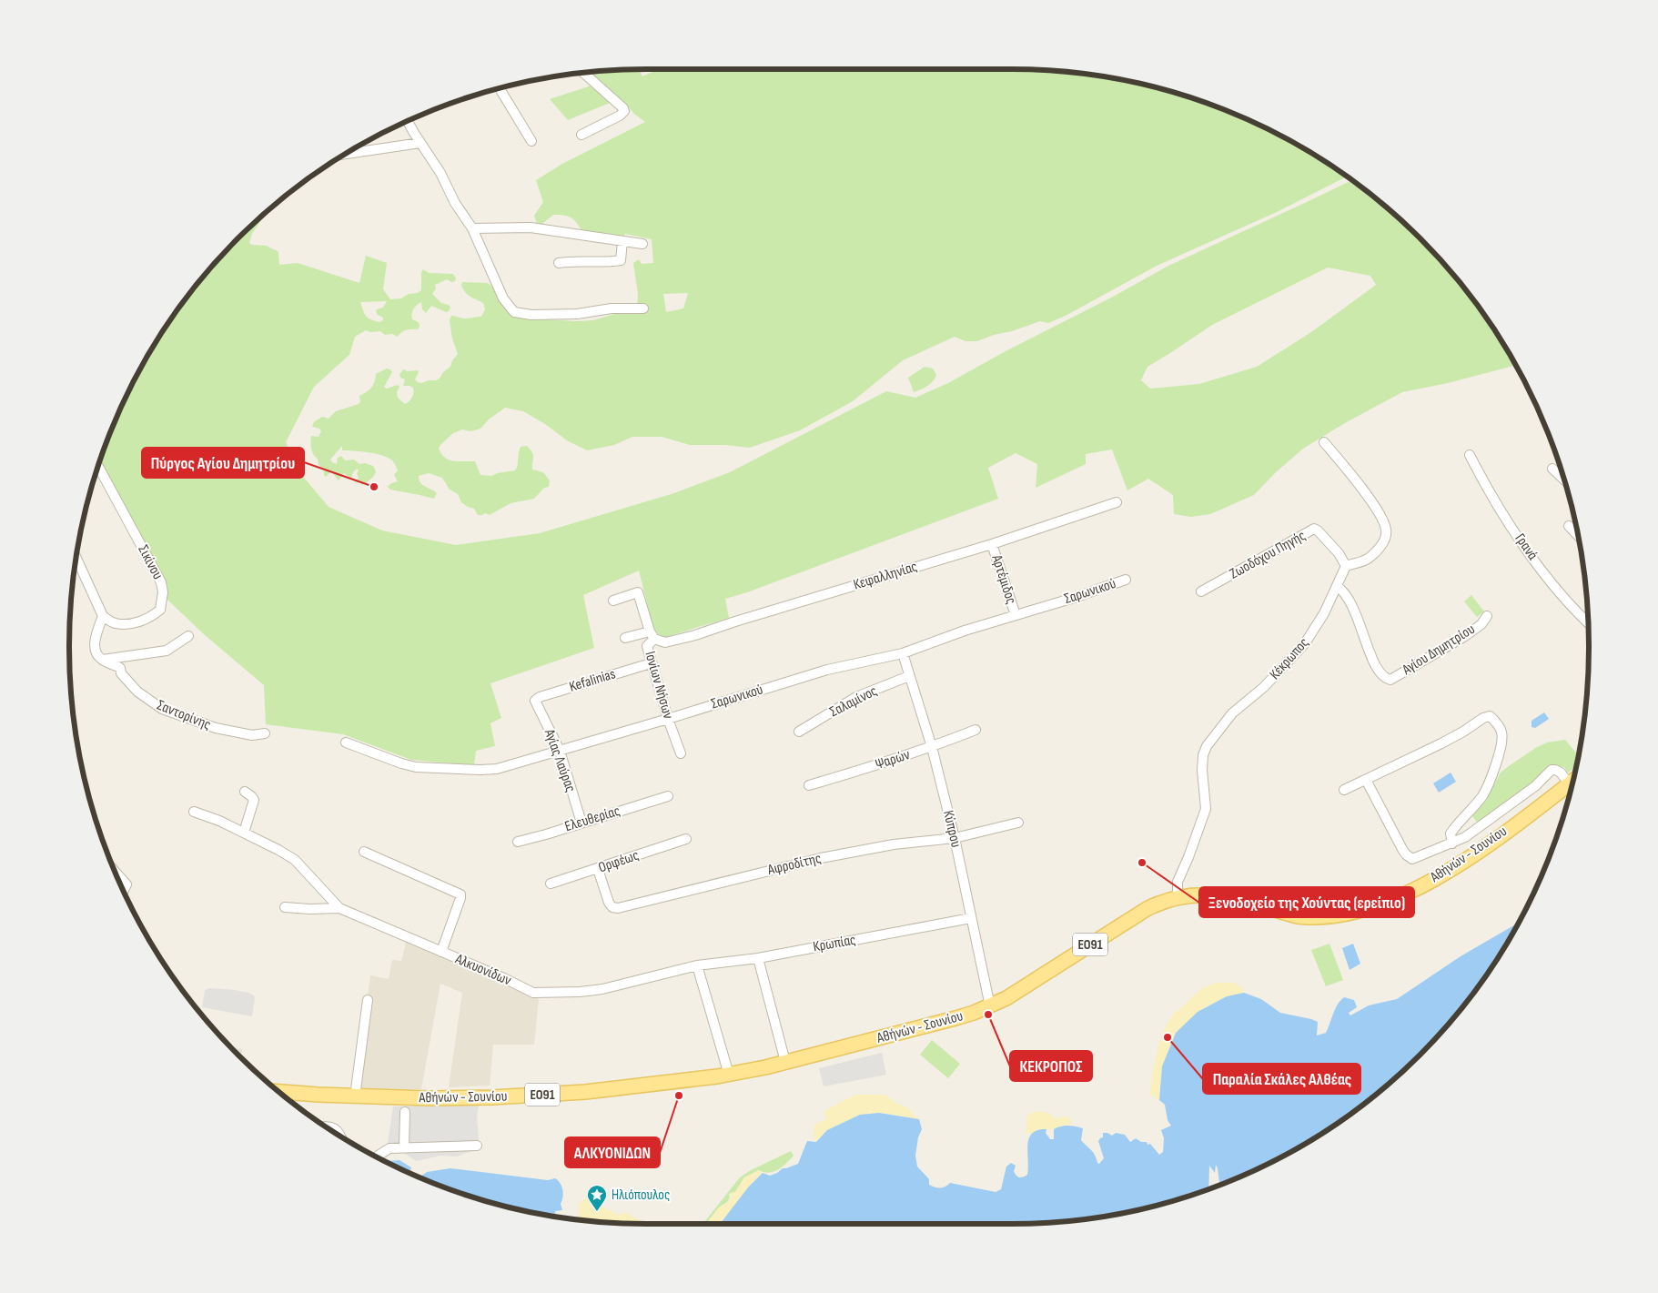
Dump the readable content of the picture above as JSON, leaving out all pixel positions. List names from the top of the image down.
{
  "streets": {
    "main road": ["Αθήνών - Σουνίου", "ΕΟ91"],
    "street": [
      "Γρανά",
      "Ζωοδόχου Πηγής",
      "Σικίνου",
      "Κεφαλληνίας",
      "Αρτέμιδος",
      "Σαρωνικού",
      "Αγίου Δημητρίου",
      "Κέκρωπος",
      "Kefalinias",
      "Ιονίων Νήσων",
      "Σαλαμίνος",
      "Σαντορίνης",
      "Ψαρών",
      "Αγίας Λαύρας",
      "Ελευθερίας",
      "Κύπρου",
      "Ορφέως",
      "Αφροδίτης",
      "Κρωπίας",
      "Αλκυονίδων"
    ]
  },
  "crossings": [
    ["Ζωοδόχου Πηγής", "Κέκρωπος"],
    ["Κεφαλληνίας", "Αρτέμιδος"],
    ["Κεφαλληνίας", "Ιονίων Νήσων"],
    ["Αρτέμιδος", "Σαρωνικού"],
    ["Σαρωνικού", "Ιονίων Νήσων"],
    ["Σαρωνικού", "Αγίας Λαύρας"],
    ["Σαρωνικού", "Κύπρου"],
    ["Αγίου Δημητρίου", "Κέκρωπος"],
    ["Κέκρωπος", "Αθήνών - Σουνίου"],
    ["Kefalinias", "Ιονίων Νήσων"],
    ["Kefalinias", "Αγίας Λαύρας"],
    ["Σαλαμίνος", "Κύπρου"],
    ["Ψαρών", "Κύπρου"],
    ["Αγίας Λαύρας", "Ελευθερίας"],
    ["Κύπρου", "Αθήνών - Σουνίου"],
    ["Κύπρου", "Αφροδίτης"],
    ["Κύπρου", "Κρωπίας"],
    ["Ορφέως", "Αφροδίτης"],
    ["Κρωπίας", "Αλκυονίδων"]
  ],
  "places": {
    "other": [
      "Πύργος Αγίου Δημητρίου",
      "Ξενοδοχείο της Χούντας (ερείπιο)",
      "ΚΕΚΡΟΠΟΣ",
      "Παραλία Σκάλες Αλθέας",
      "ΑΛΚΥΟΝΙΔΩΝ"
    ],
    "place": ["Ηλιόπουλος"]
  }
}
